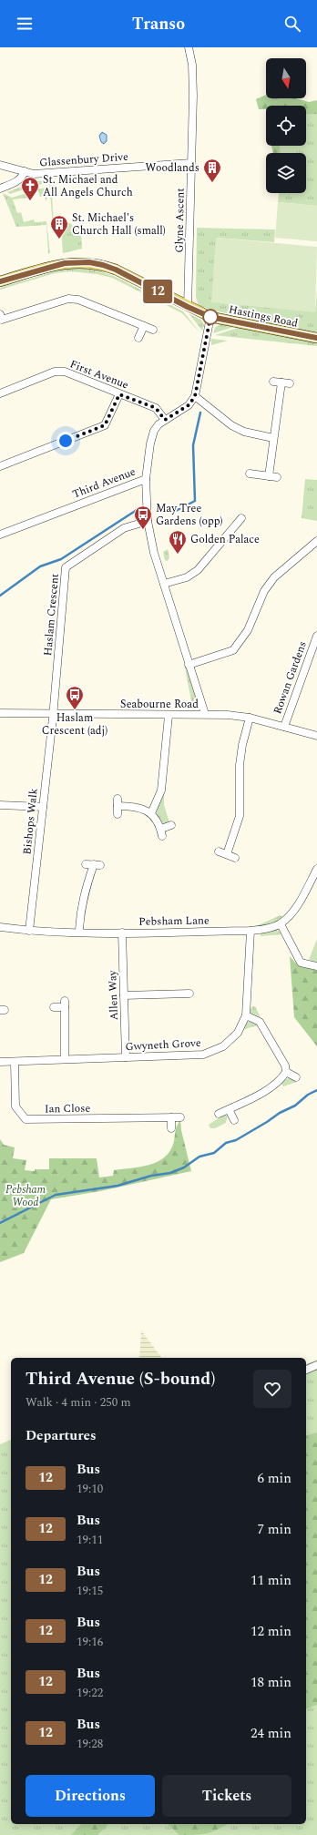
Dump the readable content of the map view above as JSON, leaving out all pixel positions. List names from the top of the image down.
{
  "streets": {
    "main road": ["Hastings Road"],
    "street": [
      "Glassenbury Drive",
      "Glyne Ascent",
      "First Avenue",
      "Third Avenue",
      "Haslam Crescent",
      "Rowan Gardens",
      "Seabourne Road",
      "Bishops Walk",
      "Pebsham Lane",
      "Allen Way",
      "Gwyneth Grove",
      "Ian Close"
    ]
  },
  "crossings": [
    ["Glassenbury Drive", "Glyne Ascent"],
    ["Glyne Ascent", "Hastings Road"],
    ["First Avenue", "Third Avenue"],
    ["Haslam Crescent", "Seabourne Road"],
    ["Haslam Crescent", "Bishops Walk"],
    ["Rowan Gardens", "Seabourne Road"],
    ["Seabourne Road", "Bishops Walk"],
    ["Bishops Walk", "Pebsham Lane"],
    ["Pebsham Lane", "Allen Way"],
    ["Pebsham Lane", "Gwyneth Grove"],
    ["Allen Way", "Gwyneth Grove"],
    ["Gwyneth Grove", "Ian Close"]
  ],
  "parks": ["Pebsham Wood"],
  "places": {
    "building": ["Woodlands", "St. Michael's Church Hall (small)"],
    "church": ["St. Michael and All Angels Church"],
    "bus stop": ["May Tree Gardens (opp)", "Haslam Crescent (adj)"],
    "restaurant": ["Golden Palace"]
  },
  "lines": ["bus line 12"],
  "north": "bottom",
  "page": {
    "header": "Transo",
    "on_map": "12",
    "heading": [
      ["Third Avenue (S-bound)", "Walk · 4 min · 250 m"],
      "Departures"
    ],
    "list": [
      {
        "mark": "12",
        "name": "Bus",
        "note": "19:10",
        "value": "6 min"
      },
      {
        "mark": "12",
        "name": "Bus",
        "note": "19:11",
        "value": "7 min"
      },
      {
        "mark": "12",
        "name": "Bus",
        "note": "19:15",
        "value": "11 min"
      },
      {
        "mark": "12",
        "name": "Bus",
        "note": "19:16",
        "value": "12 min"
      },
      {
        "mark": "12",
        "name": "Bus",
        "note": "19:22",
        "value": "18 min"
      },
      {
        "mark": "12",
        "name": "Bus",
        "note": "19:28",
        "value": "24 min"
      }
    ],
    "buttons": ["Directions", "Tickets"]
  }
}
